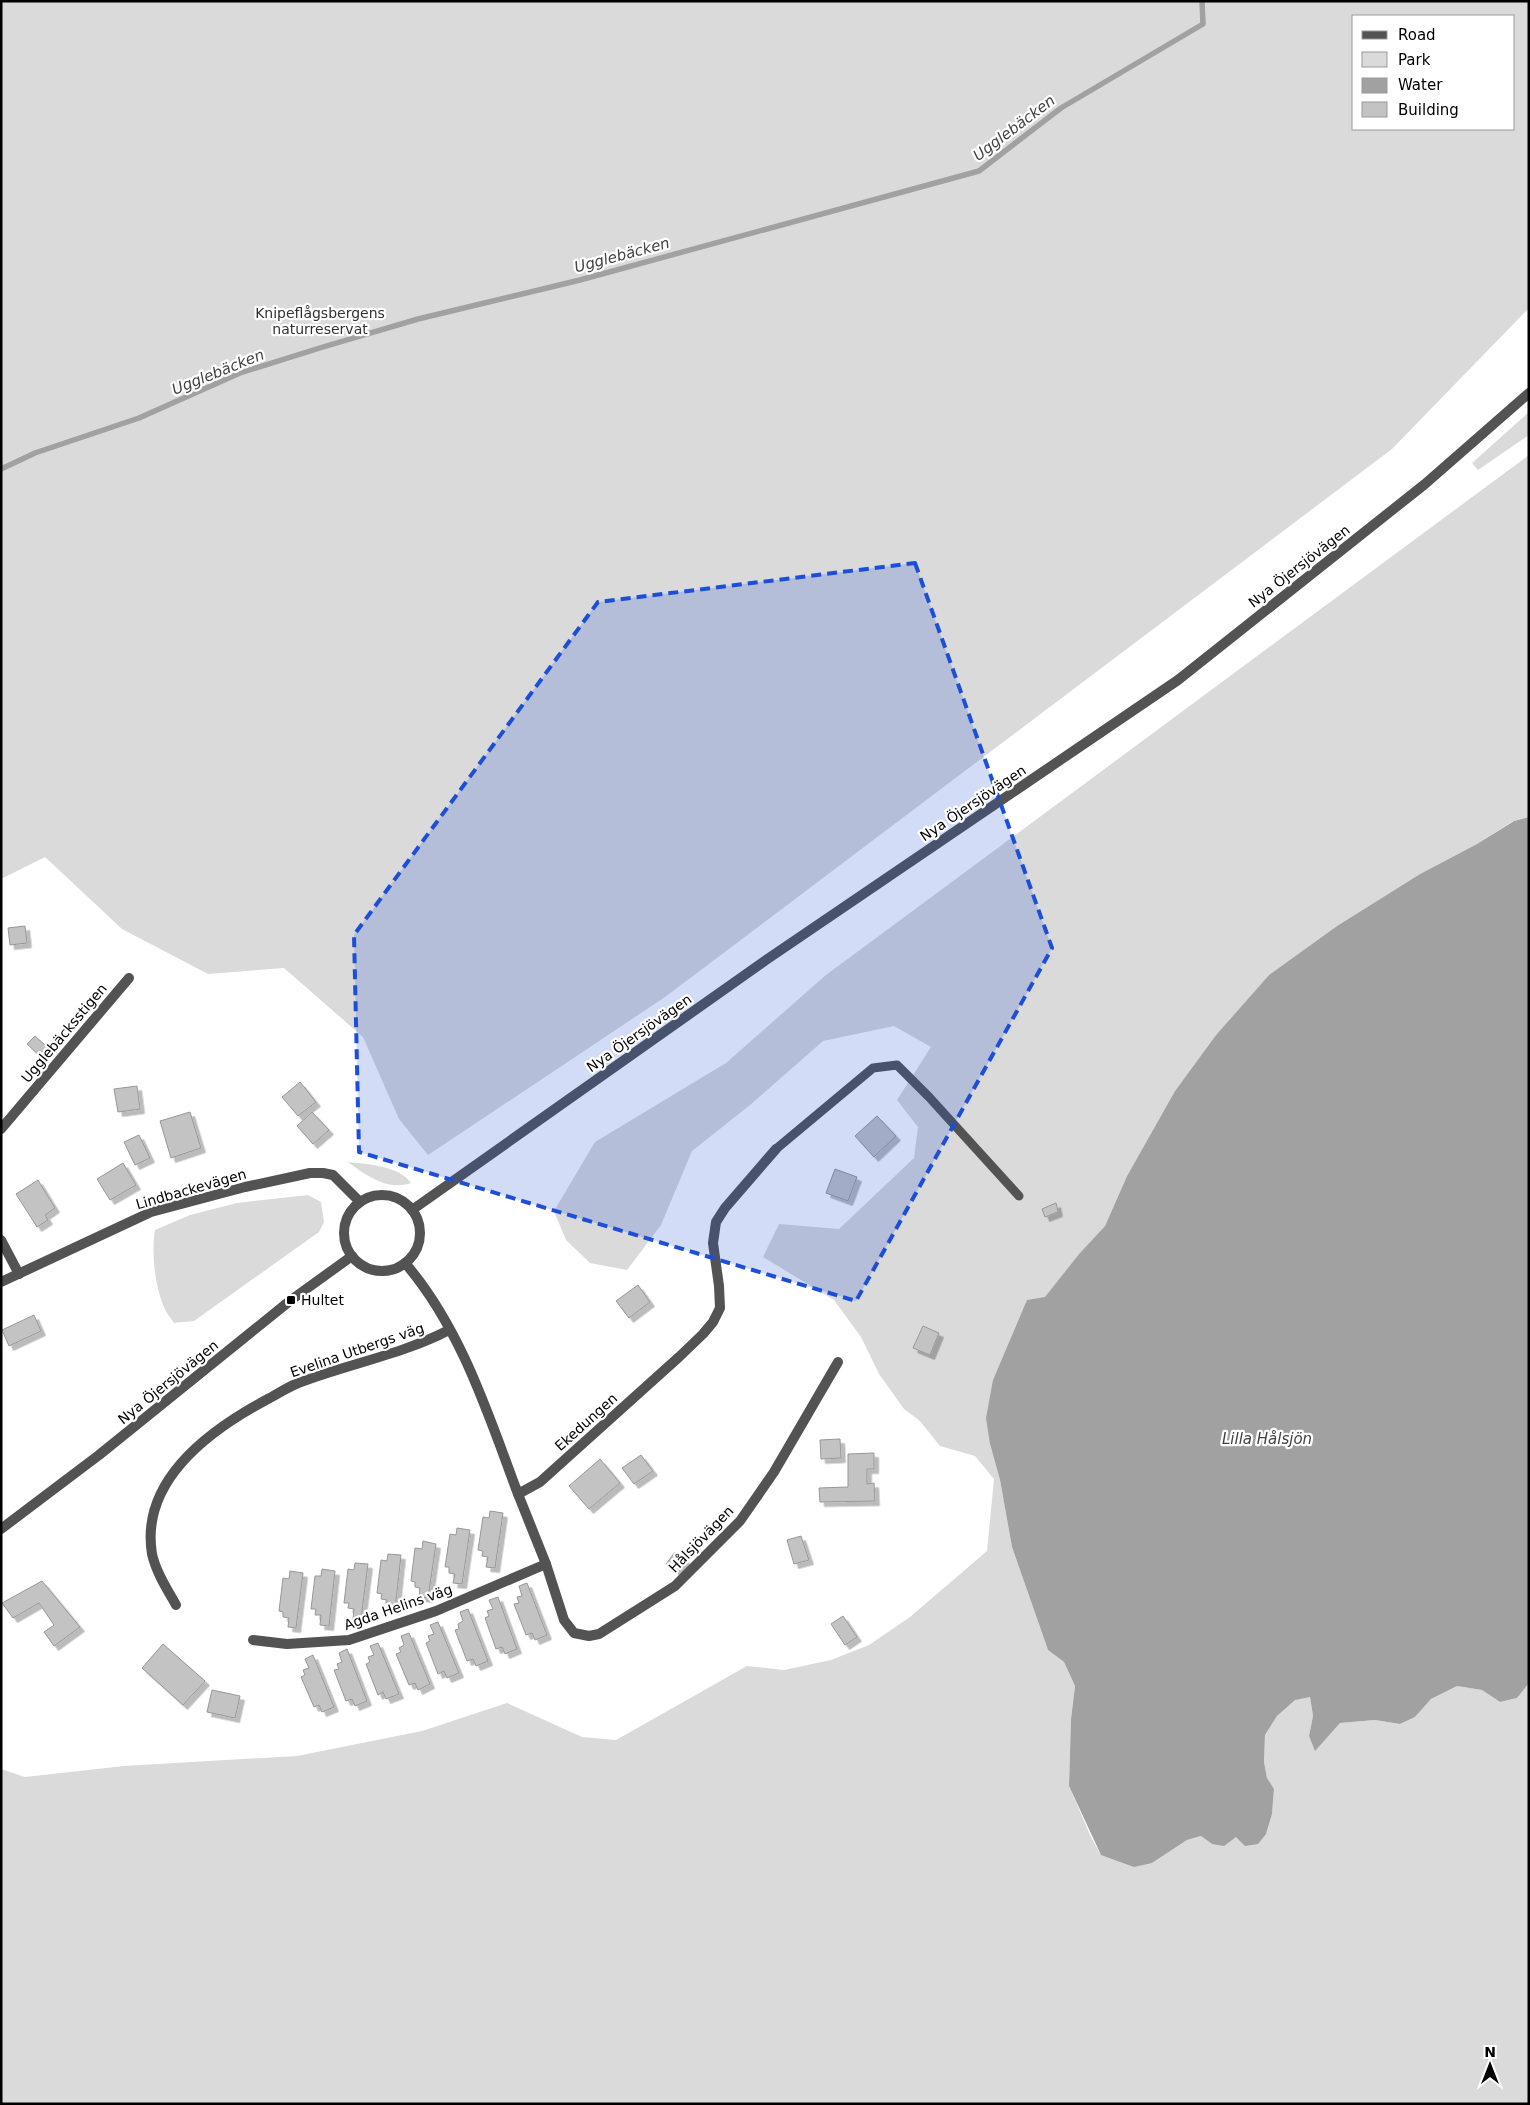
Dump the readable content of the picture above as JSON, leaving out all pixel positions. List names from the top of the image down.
{
  "streets": {
    "street": [
      "Nya Öjersjövägen",
      "Ugglebäcksstigen",
      "Lindbackevägen",
      "Evelina Utbergs väg",
      "Ekedungen",
      "Hålsjövägen",
      "Agda Helins väg"
    ]
  },
  "crossings": [
    ["Nya Öjersjövägen", "Lindbackevägen"],
    ["Hålsjövägen", "Agda Helins väg"]
  ],
  "water": ["Ugglebäcken", "Lilla Hålsjön"],
  "parks": ["Knipeflågsbergens naturreservat"],
  "places": {
    "transit": ["Hultet"]
  },
  "legend": [
    "Road",
    "Park",
    "Water",
    "Building"
  ],
  "north": "top"
}
